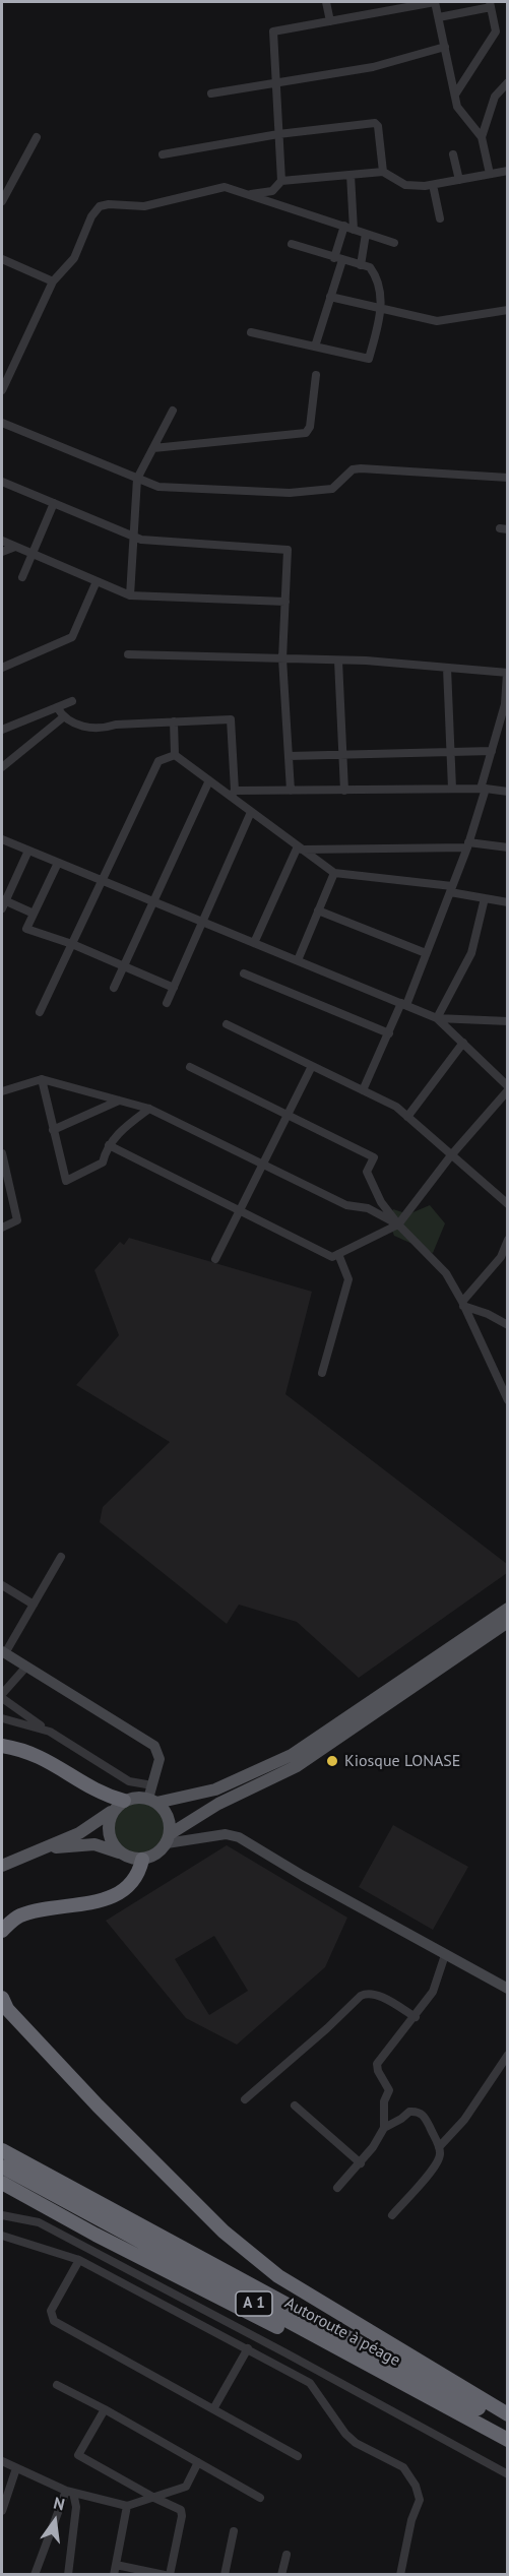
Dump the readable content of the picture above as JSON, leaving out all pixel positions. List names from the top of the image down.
{
  "streets": {
    "highway": ["A 1", "Autoroute à péage"]
  },
  "places": ["Kiosque LONASE"],
  "north": "top"
}
